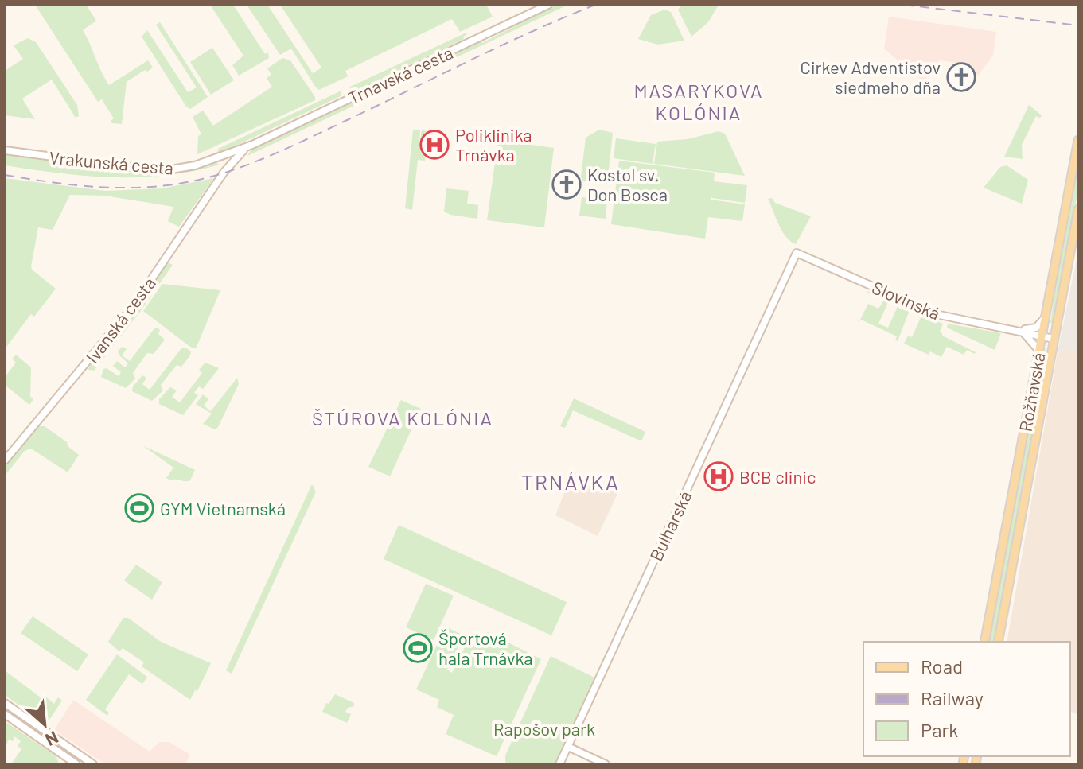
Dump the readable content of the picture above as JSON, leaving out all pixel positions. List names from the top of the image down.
{
  "streets": {
    "main road": ["Rožňavská"],
    "street": [
      "Trnavská cesta",
      "Vrakunská cesta",
      "Slovinská",
      "Ivanská cesta",
      "Bulharská"
    ]
  },
  "crossings": [
    ["Trnavská cesta", "Vrakunská cesta"],
    ["Trnavská cesta", "Ivanská cesta"],
    ["Vrakunská cesta", "Ivanská cesta"],
    ["Slovinská", "Rožňavská"],
    ["Slovinská", "Bulharská"]
  ],
  "districts": ["MASARYKOVA KOLÓNIA", "ŠTÚROVA KOLÓNIA", "TRNÁVKA"],
  "parks": ["Rapošov park"],
  "places": {
    "church": ["Cirkev Adventistov siedmeho dňa", "Kostol sv. Don Bosca"],
    "hospital": ["Poliklinika Trnávka", "BCB clinic"],
    "sports": ["GYM Vietnamská", "Športová hala Trnávka"]
  },
  "legend": ["Road", "Railway", "Park"],
  "north": "bottom right"
}
